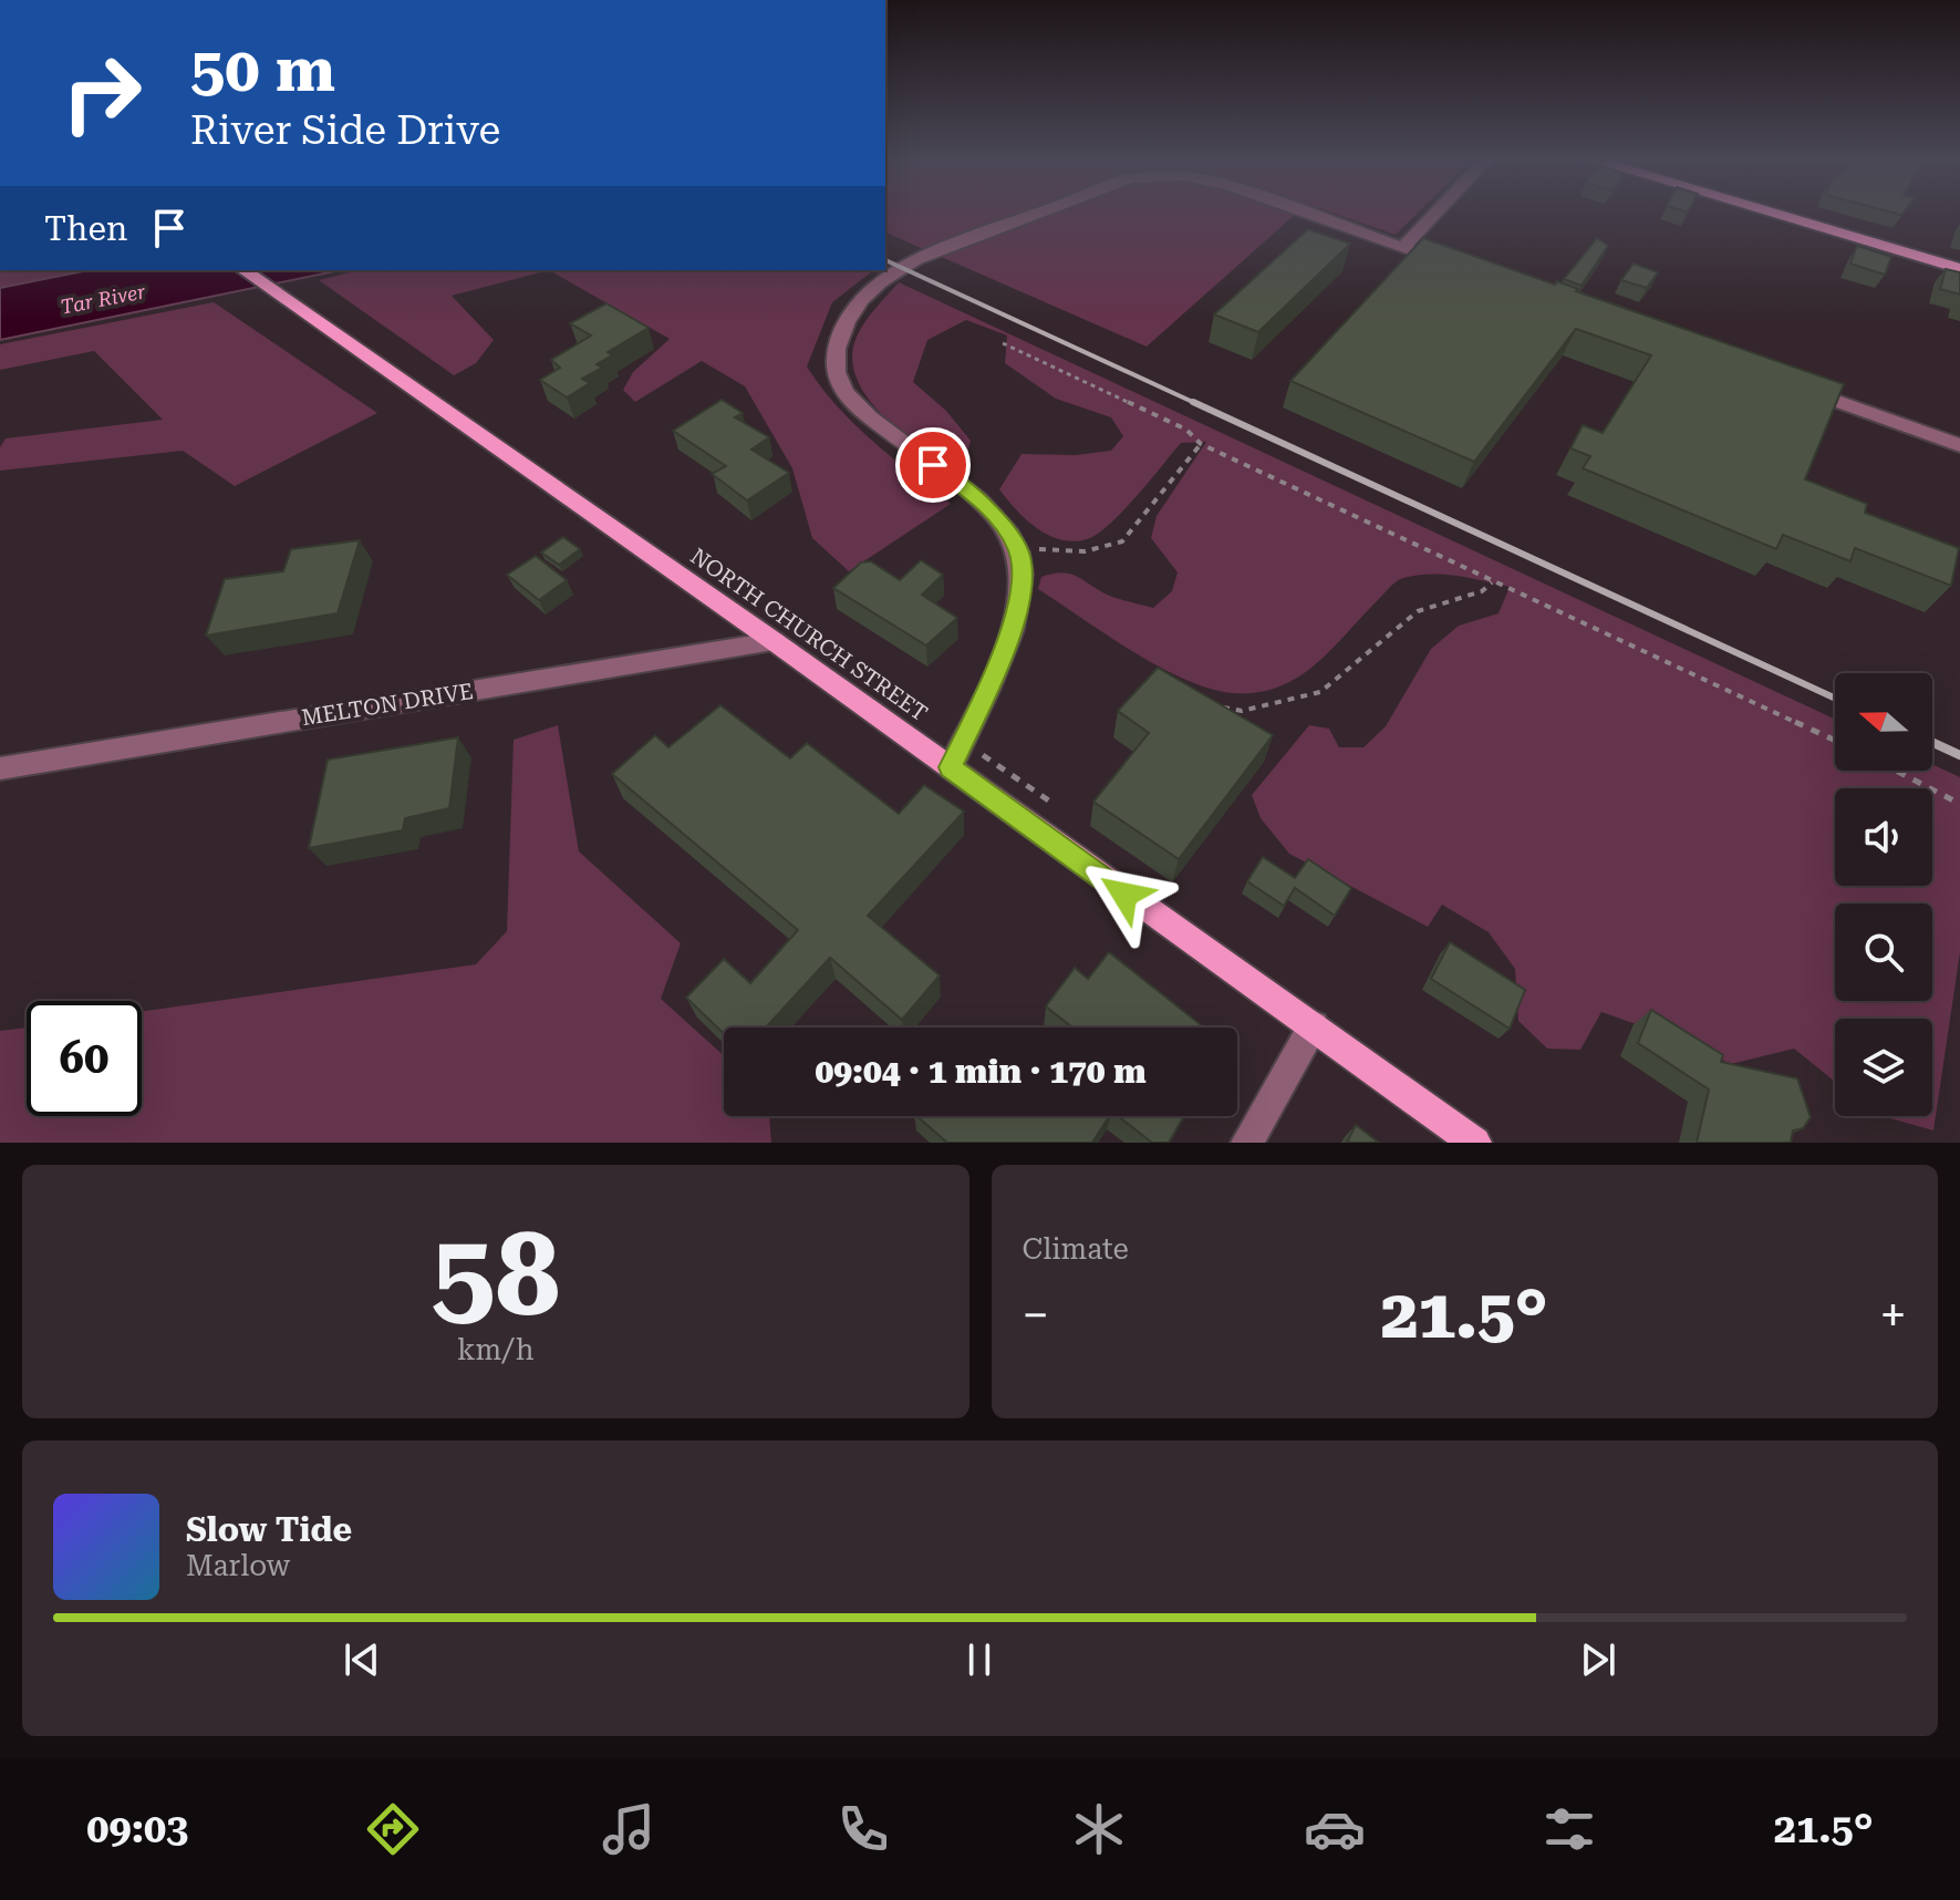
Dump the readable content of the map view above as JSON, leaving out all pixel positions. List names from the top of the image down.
{
  "streets": {
    "main road": ["NORTH CHURCH STREET"],
    "street": ["MELTON DRIVE"]
  },
  "crossings": [
    ["NORTH CHURCH STREET", "MELTON DRIVE"]
  ],
  "water": ["Tar River"],
  "north": "left",
  "page": {
    "turn": ["50 m", "River Side Drive"],
    "then": "Then",
    "limit": "60",
    "trip": "09:04 · 1 min · 170 m",
    "tile": [
      ["58", "km/h"],
      "Climate"
    ],
    "heat": ["−", "21.5°", "+"],
    "song": ["Slow Tide", "Marlow"],
    "tabs": ["09:03", "21.5°"]
  }
}
